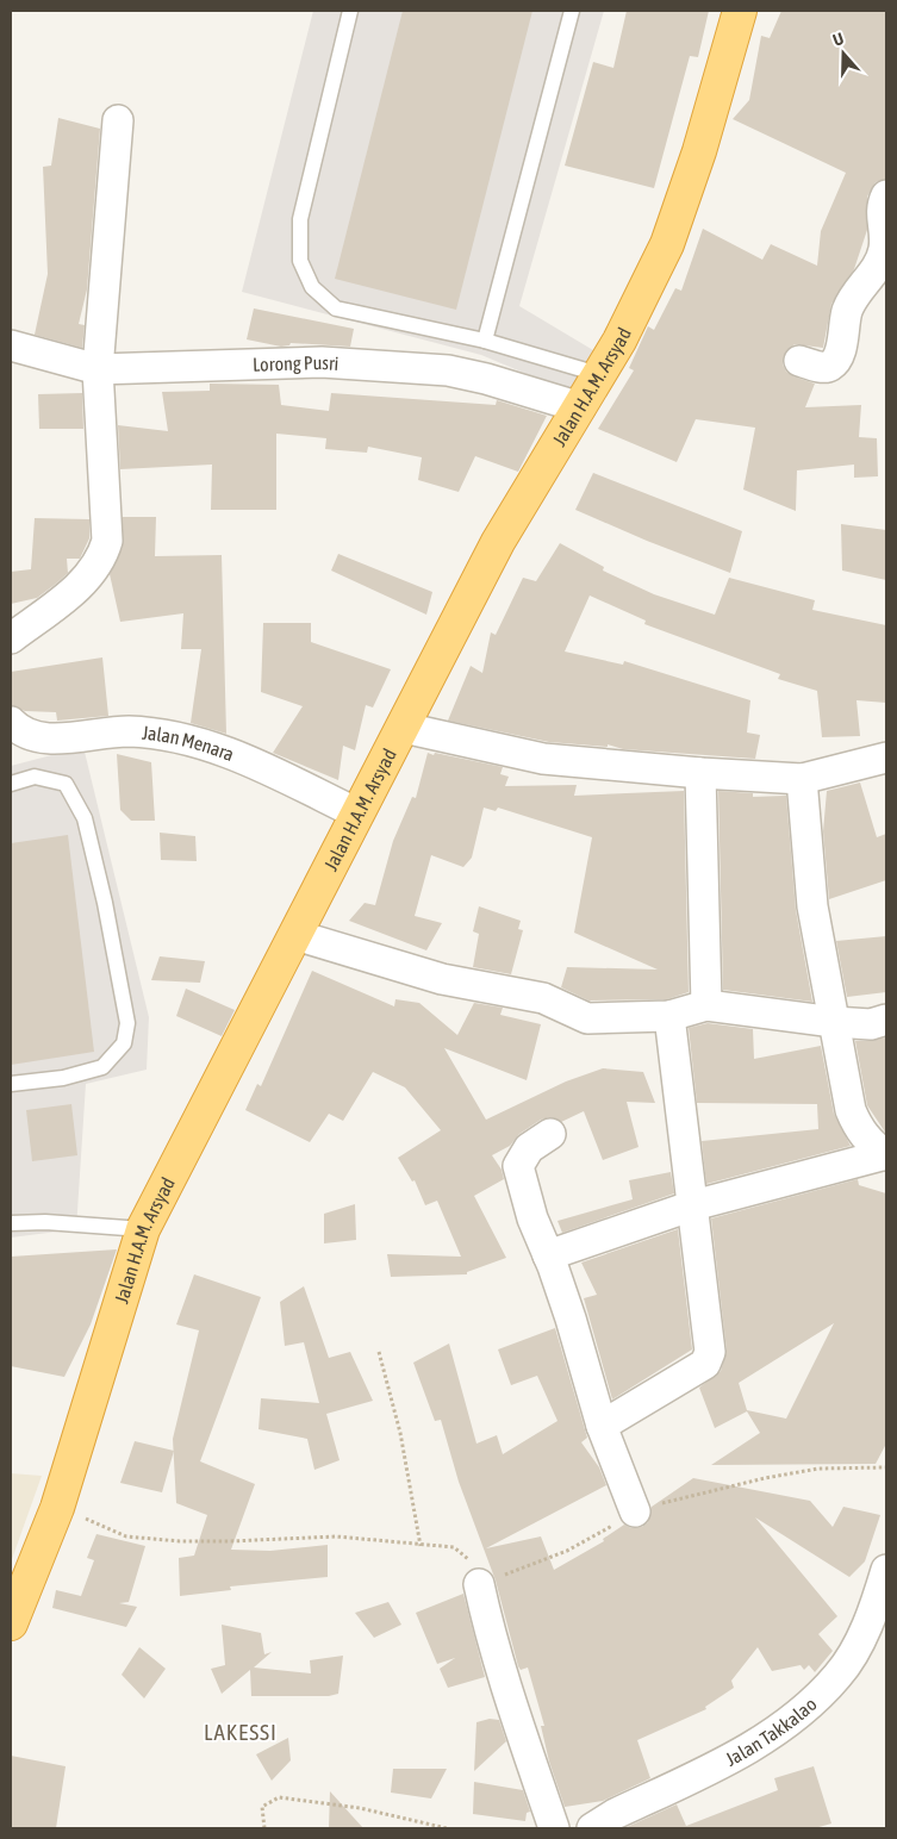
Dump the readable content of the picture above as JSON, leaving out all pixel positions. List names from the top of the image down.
{
  "streets": {
    "highway": ["Jalan H.A.M. Arsyad"],
    "street": ["Lorong Pusri", "Jalan Menara", "Jalan Takkalao"]
  },
  "crossings": [
    ["Lorong Pusri", "Jalan H.A.M. Arsyad"],
    ["Jalan H.A.M. Arsyad", "Jalan Menara"]
  ],
  "districts": ["LAKESSI"],
  "north": "top"
}
